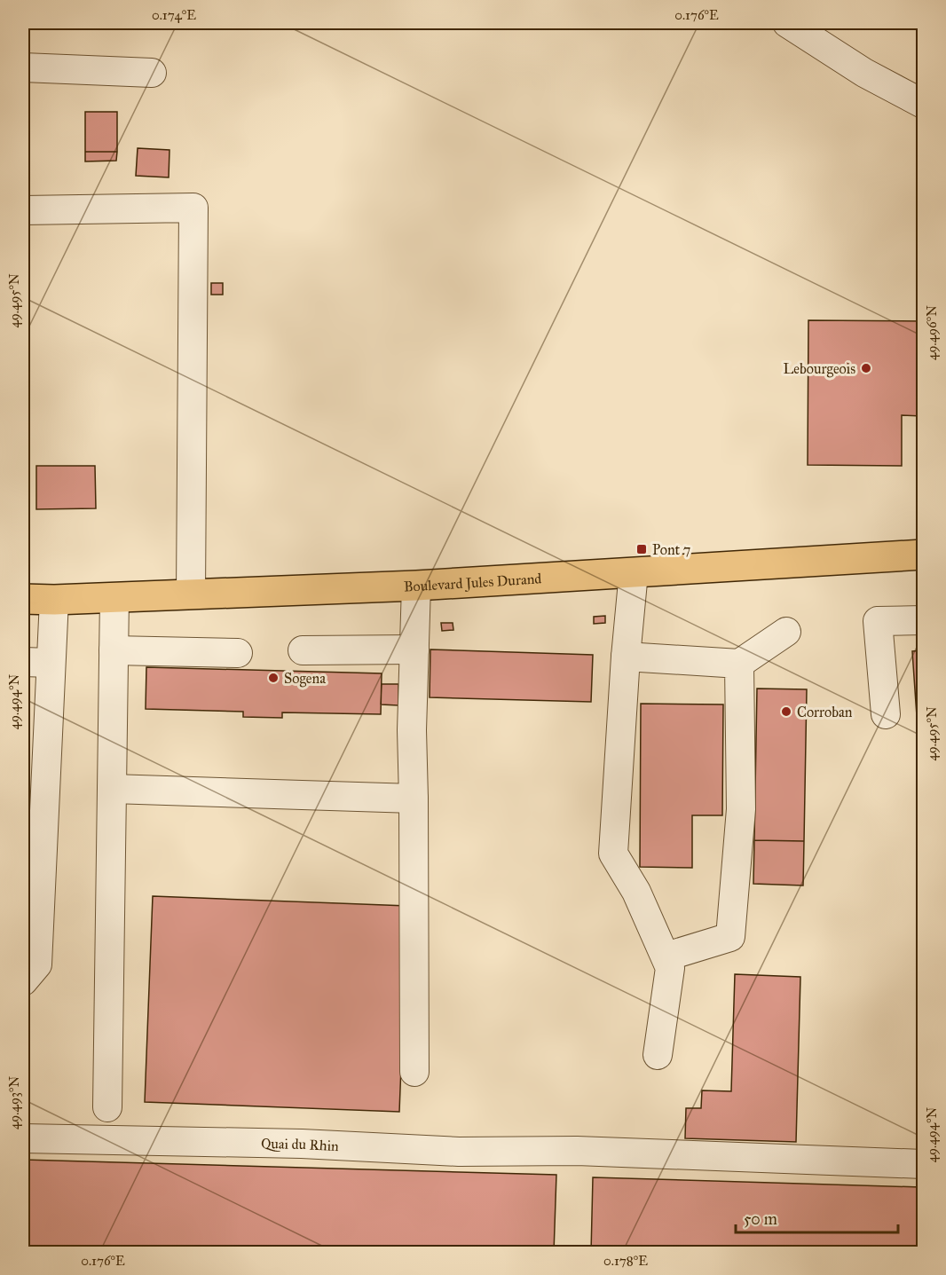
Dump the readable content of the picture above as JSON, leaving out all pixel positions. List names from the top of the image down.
{
  "streets": {
    "main road": ["Boulevard Jules Durand"],
    "lane": ["Quai du Rhin"]
  },
  "places": {
    "other": ["Lebourgeois", "Sogena", "Corroban"],
    "transit": ["Pont 7"]
  },
  "scale_bar": "50 m",
  "coordinates": [
    "0.174°E",
    "0.176°E",
    "49.495°N",
    "49.496°N",
    "49.494°N",
    "49.493°N",
    "0.178°E"
  ]
}
